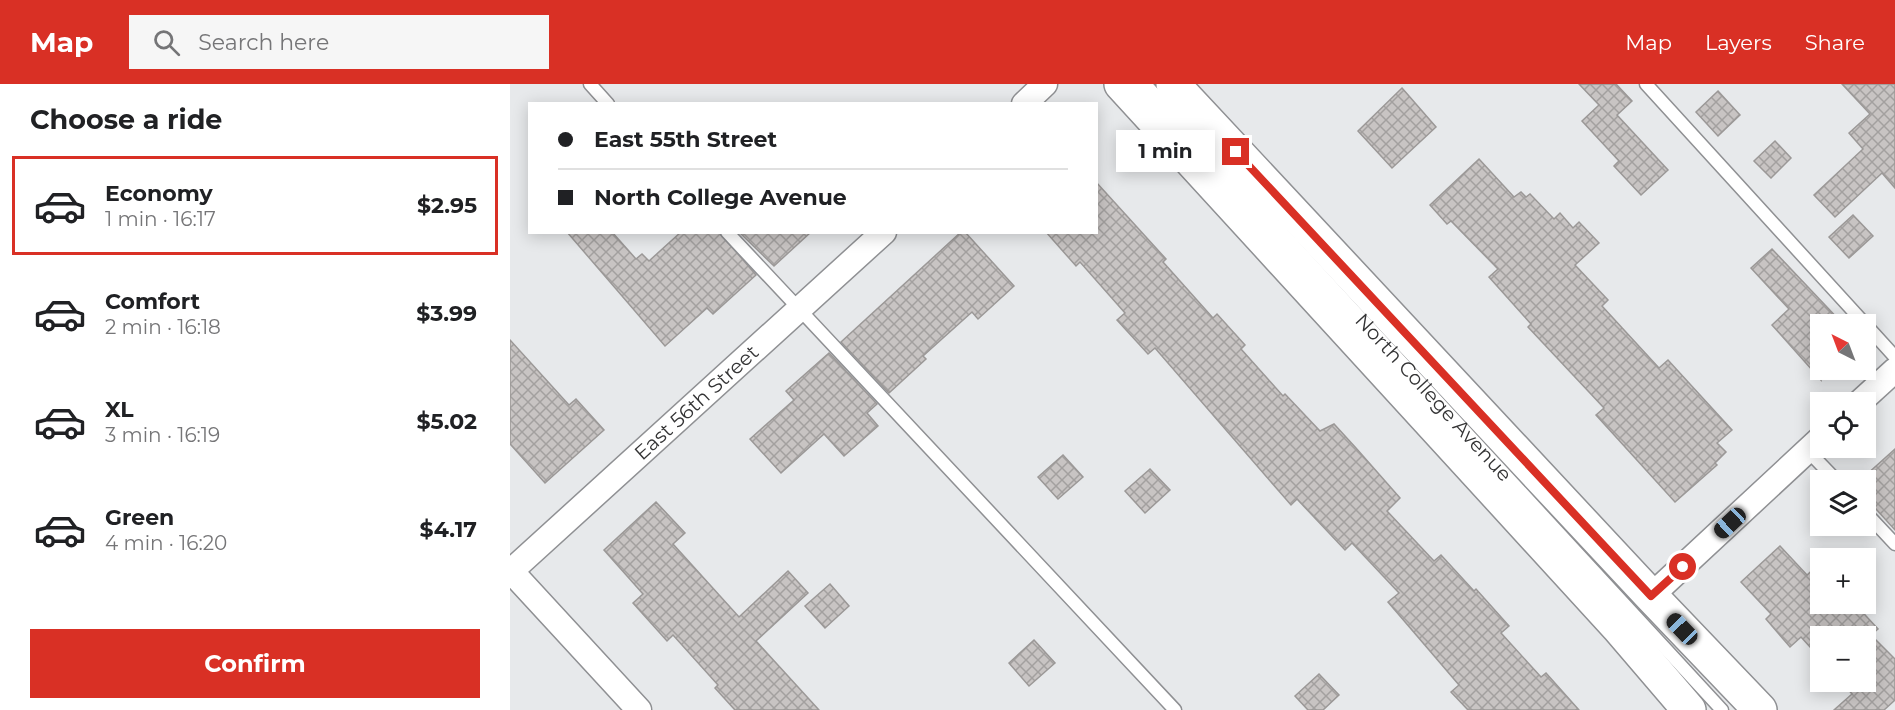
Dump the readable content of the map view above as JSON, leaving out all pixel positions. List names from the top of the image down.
{
  "streets": {
    "main road": ["North College Avenue"],
    "street": ["East 56th Street"]
  },
  "north": "top left",
  "page": {
    "header": "Map",
    "search": "Search here",
    "nav": ["Map", "Layers", "Share"],
    "heading": "Choose a ride",
    "banner": ["East 55th Street", "North College Avenue"],
    "bubble": "1 min",
    "list": [
      {
        "name": "Economy",
        "note": "1 min · 16:17",
        "value": "$2.95"
      },
      {
        "name": "Comfort",
        "note": "2 min · 16:18",
        "value": "$3.99"
      },
      {
        "name": "XL",
        "note": "3 min · 16:19",
        "value": "$5.02"
      },
      {
        "name": "Green",
        "note": "4 min · 16:20",
        "value": "$4.17"
      }
    ],
    "map_buttons": ["+", "−"],
    "buttons": "Confirm"
  }
}
